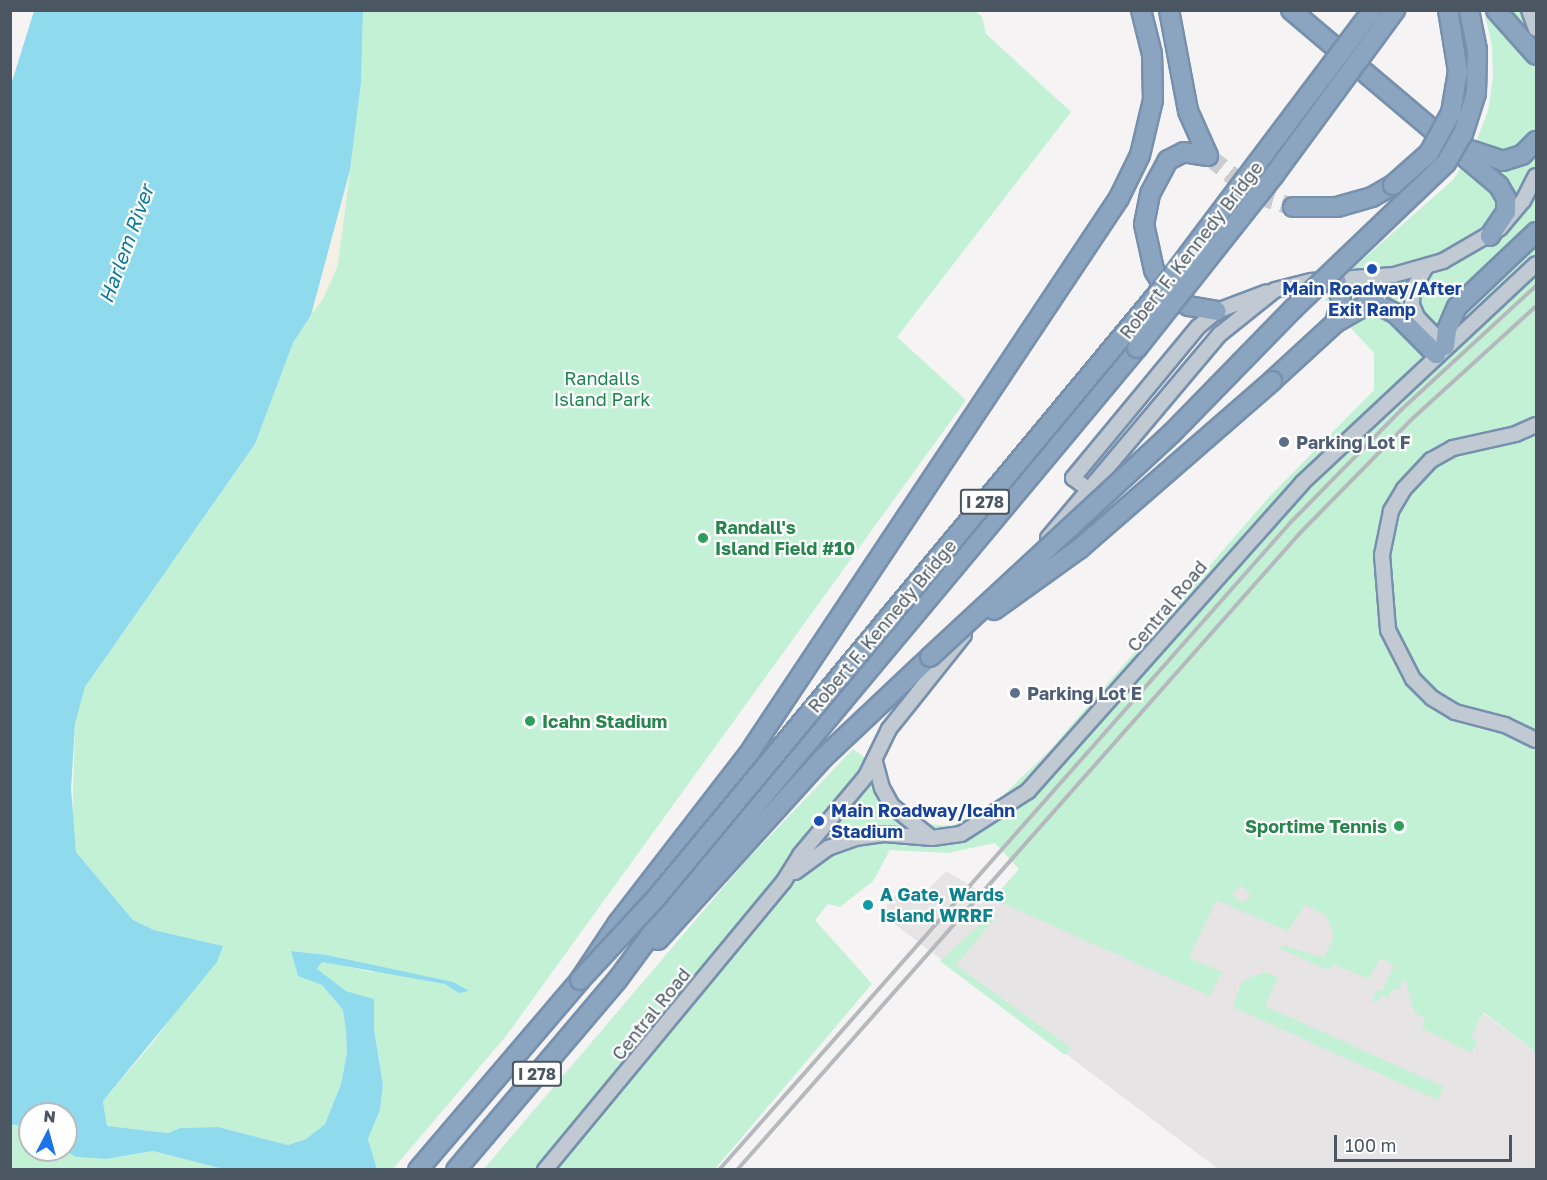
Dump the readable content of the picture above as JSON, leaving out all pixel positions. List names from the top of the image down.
{
  "streets": {
    "highway": ["Robert F. Kennedy Bridge", "I 278"],
    "street": ["Central Road"]
  },
  "water": ["Harlem River"],
  "parks": ["Randalls Island Park"],
  "places": [
    "Main Roadway/After Exit Ramp",
    "Parking Lot F",
    "Randall's Island Field #10",
    "Parking Lot E",
    "Icahn Stadium",
    "Main Roadway/Icahn Stadium",
    "Sportime Tennis",
    "A Gate, Wards Island WRRF"
  ],
  "scale_bar": "100 m",
  "north": "top"
}
